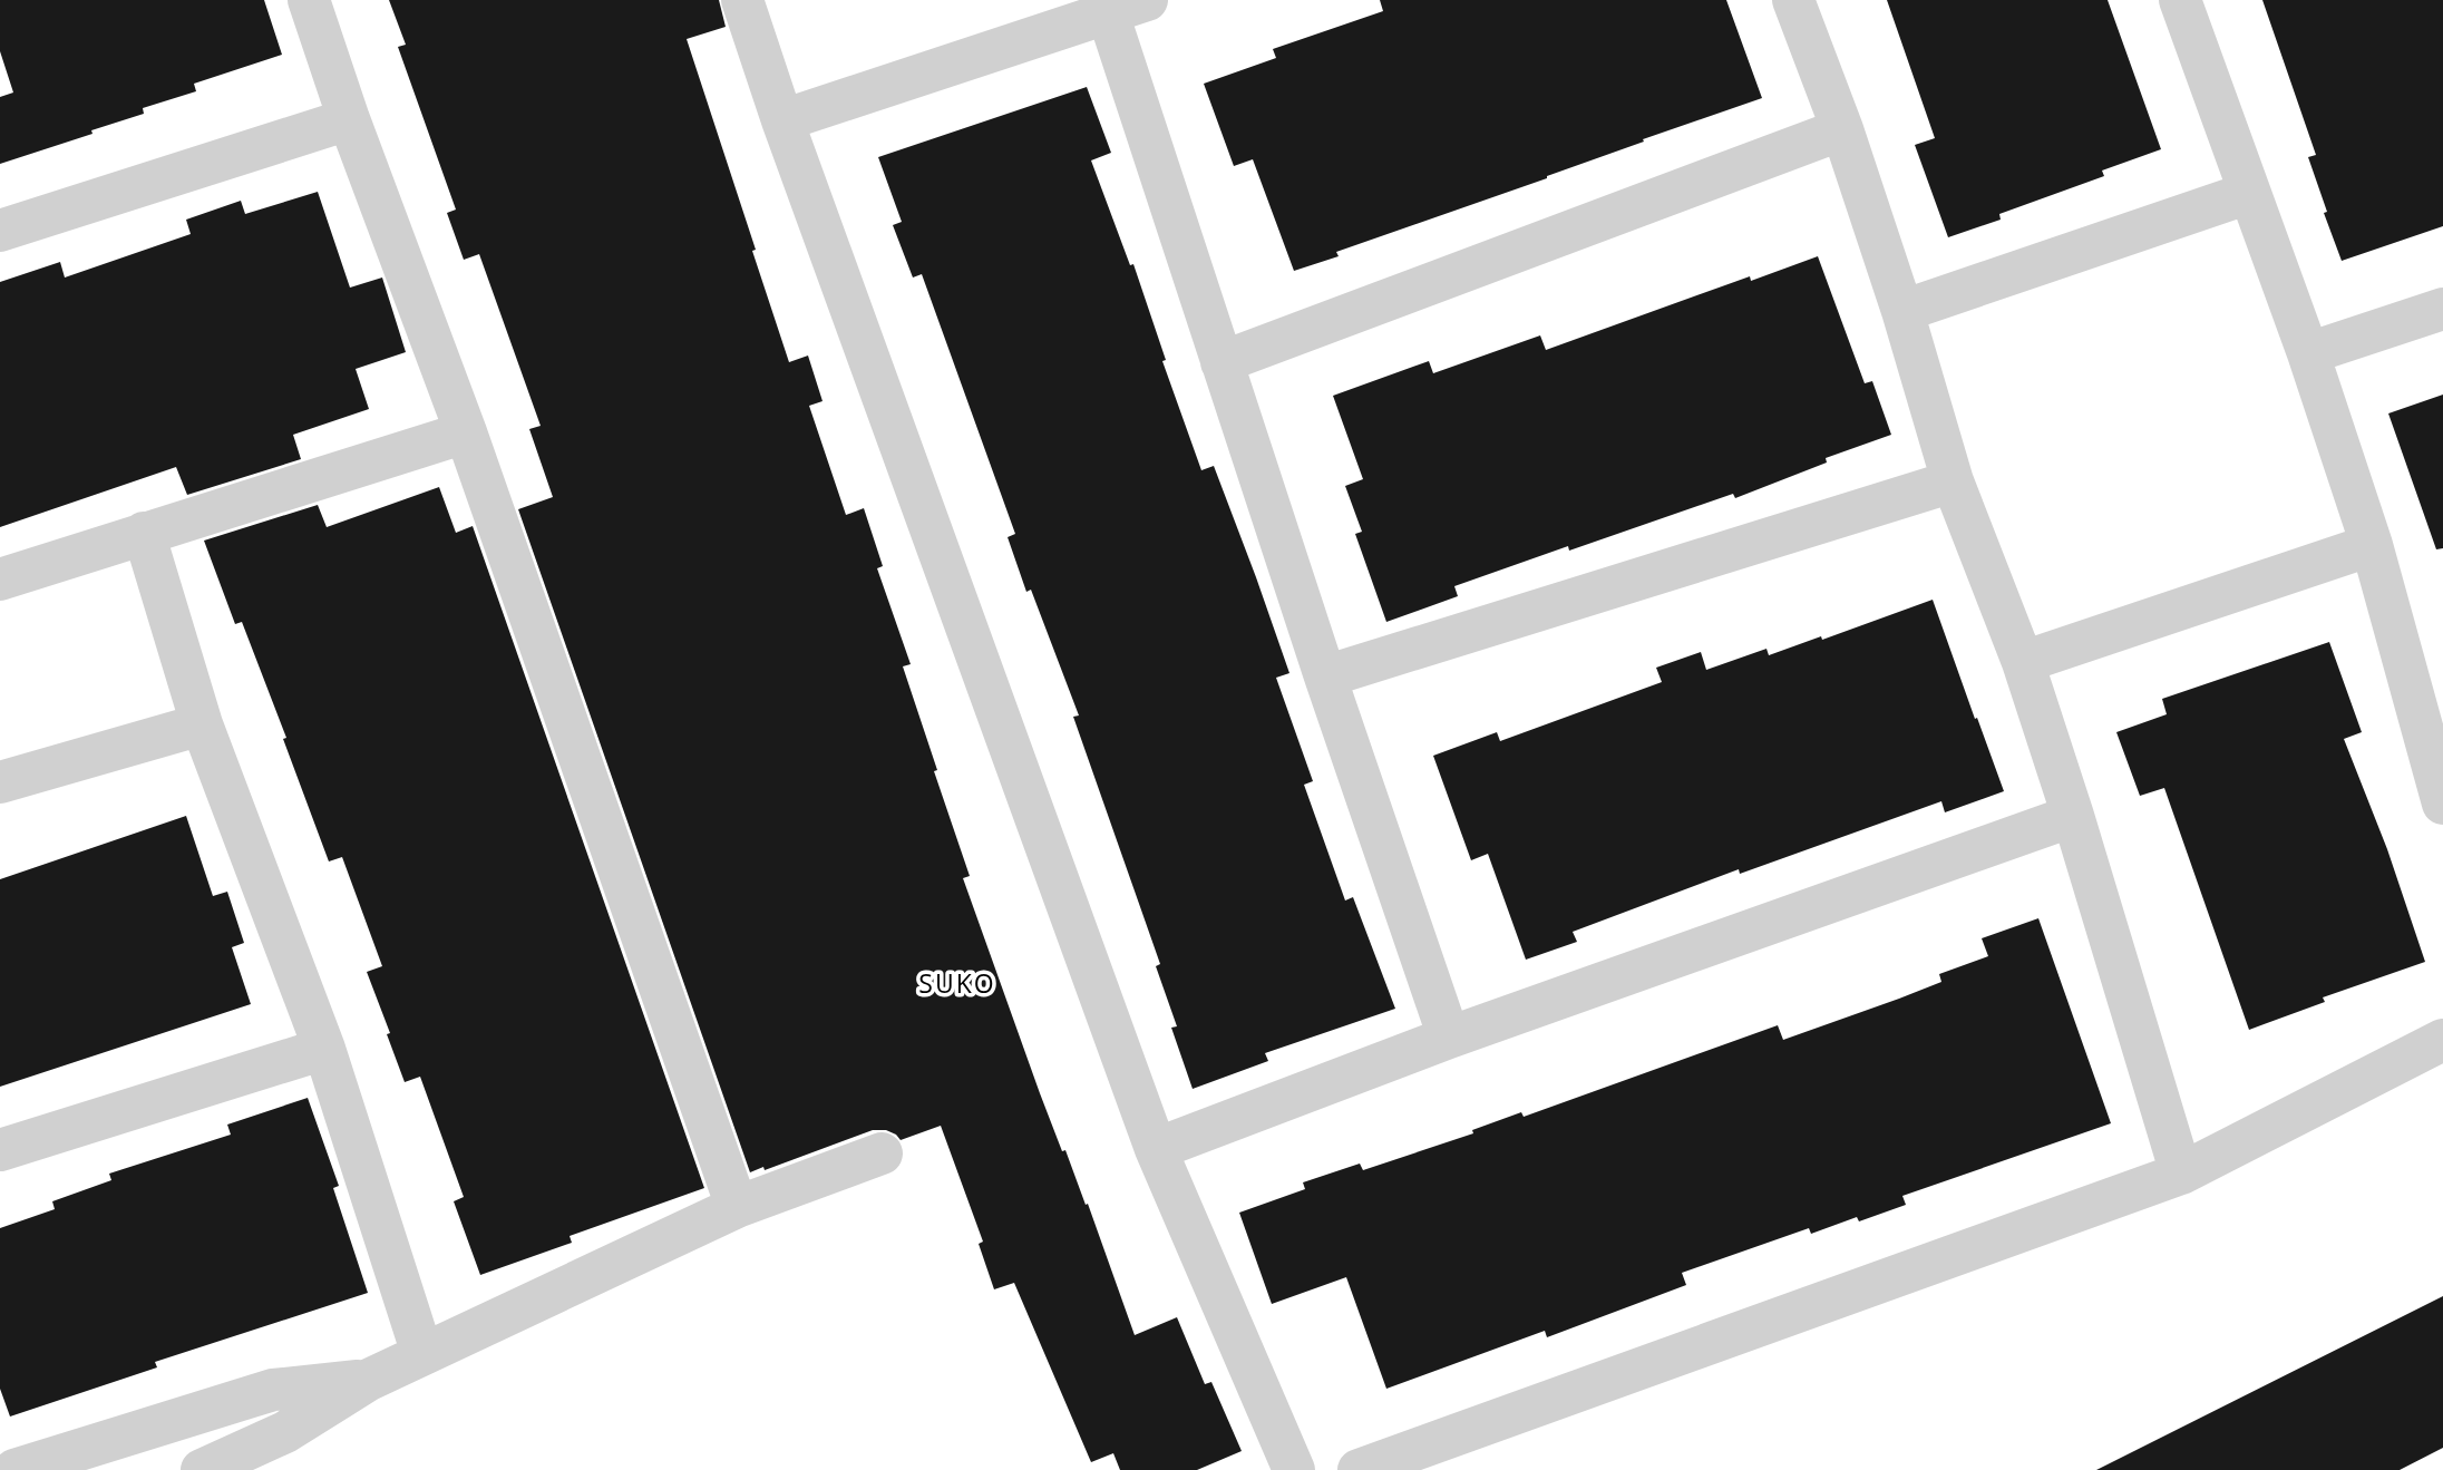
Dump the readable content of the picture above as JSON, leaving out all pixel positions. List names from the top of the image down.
{
  "districts": ["SUKO"]
}
